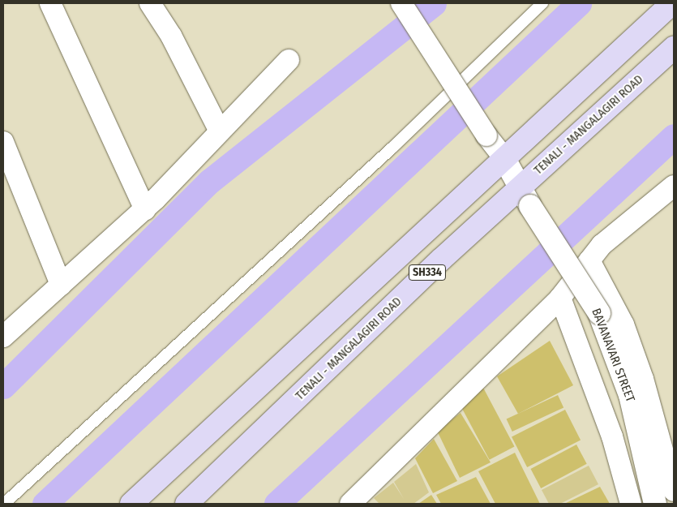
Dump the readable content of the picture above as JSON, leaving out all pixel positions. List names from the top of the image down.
{
  "streets": {
    "main road": ["TENALI - MANGALAGIRI ROAD", "SH334", "BAVANAVARI STREET"]
  },
  "crossings": [
    ["TENALI - MANGALAGIRI ROAD", "BAVANAVARI STREET"],
    ["SH334", "BAVANAVARI STREET"]
  ]
}
